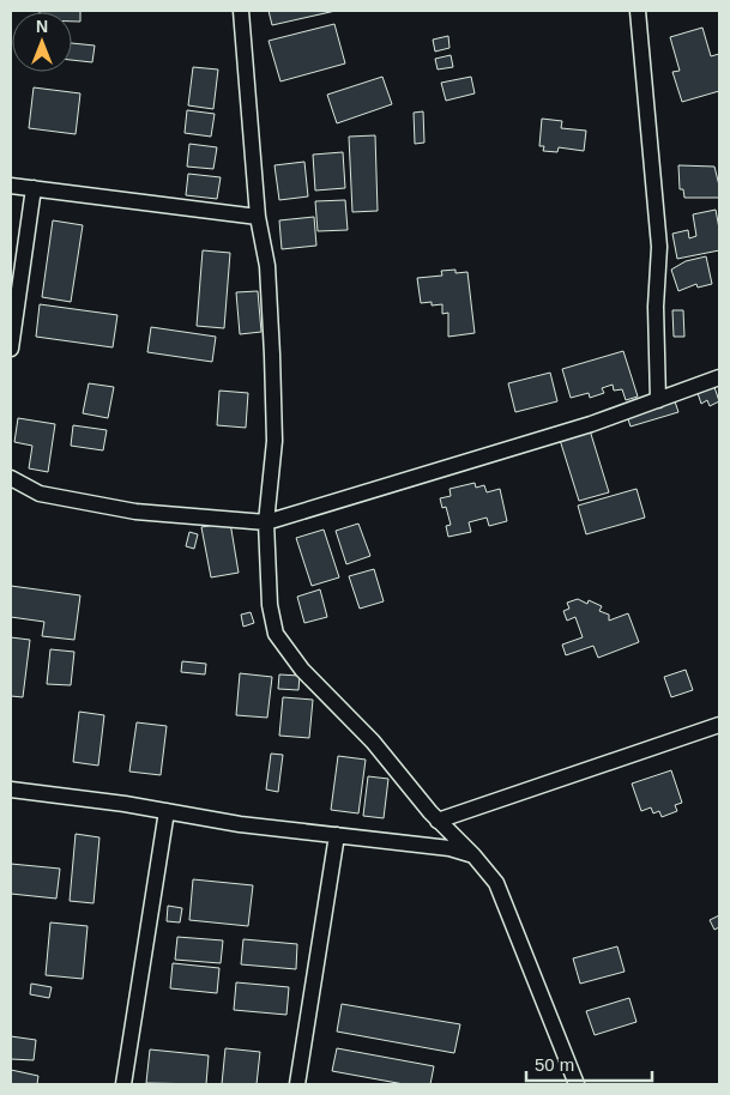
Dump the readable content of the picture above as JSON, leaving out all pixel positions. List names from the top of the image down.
{
  "scale_bar": "50 m",
  "north": "top"
}
